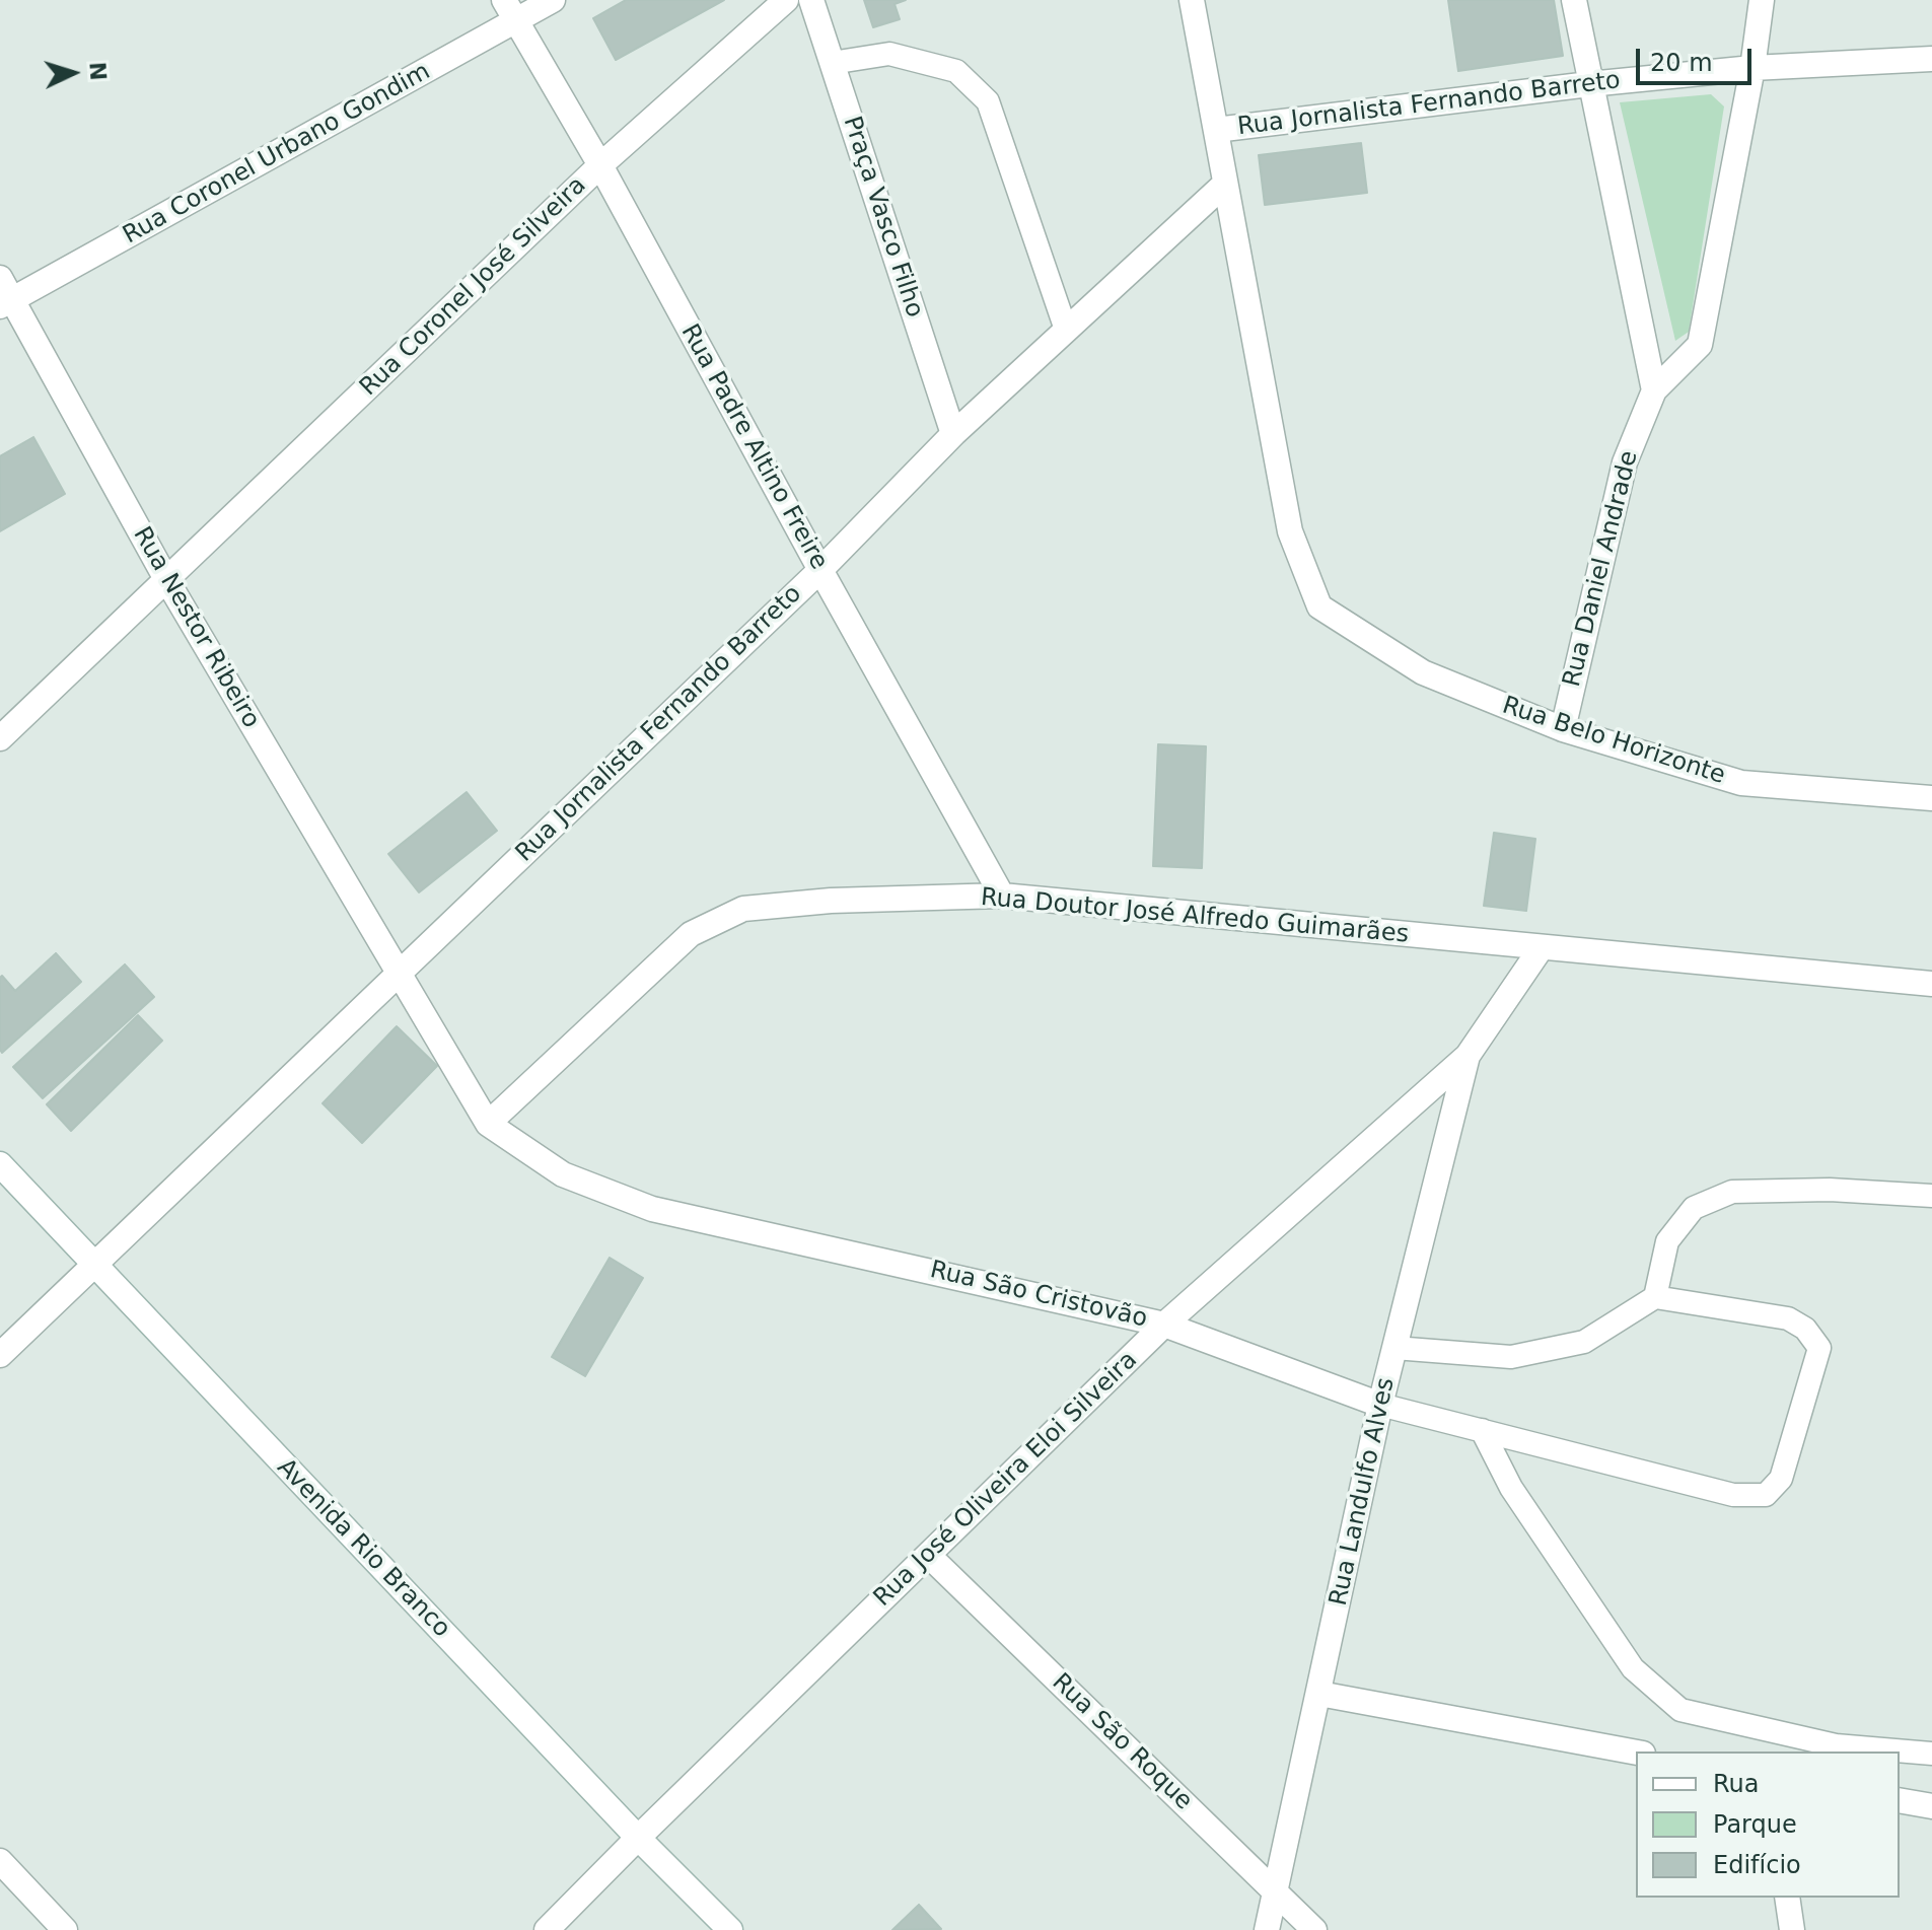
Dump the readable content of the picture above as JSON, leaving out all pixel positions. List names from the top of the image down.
{
  "streets": {
    "street": [
      "Rua Jornalista Fernando Barreto",
      "Rua Coronel Urbano Gondim",
      "Praça Vasco Filho",
      "Rua Coronel José Silveira",
      "Rua Padre Altino Freire",
      "Rua Daniel Andrade",
      "Rua Nestor Ribeiro",
      "Rua Belo Horizonte",
      "Rua Doutor José Alfredo Guimarães",
      "Rua São Cristovão",
      "Rua José Oliveira Eloi Silveira",
      "Rua Landulfo Alves",
      "Avenida Rio Branco",
      "Rua São Roque"
    ]
  },
  "crossings": [
    ["Rua Jornalista Fernando Barreto", "Praça Vasco Filho"],
    ["Rua Jornalista Fernando Barreto", "Rua Padre Altino Freire"],
    ["Rua Jornalista Fernando Barreto", "Rua Daniel Andrade"],
    ["Rua Jornalista Fernando Barreto", "Rua Nestor Ribeiro"],
    ["Rua Jornalista Fernando Barreto", "Rua Belo Horizonte"],
    ["Rua Jornalista Fernando Barreto", "Rua São Cristovão"],
    ["Rua Jornalista Fernando Barreto", "Avenida Rio Branco"],
    ["Rua Coronel Urbano Gondim", "Rua Padre Altino Freire"],
    ["Rua Coronel Urbano Gondim", "Rua Nestor Ribeiro"],
    ["Rua Coronel José Silveira", "Rua Padre Altino Freire"],
    ["Rua Coronel José Silveira", "Rua Nestor Ribeiro"],
    ["Rua Padre Altino Freire", "Rua Doutor José Alfredo Guimarães"],
    ["Rua Daniel Andrade", "Rua Belo Horizonte"],
    ["Rua Nestor Ribeiro", "Rua São Cristovão"],
    ["Rua Doutor José Alfredo Guimarães", "Rua São Cristovão"],
    ["Rua Doutor José Alfredo Guimarães", "Rua José Oliveira Eloi Silveira"],
    ["Rua São Cristovão", "Rua José Oliveira Eloi Silveira"],
    ["Rua São Cristovão", "Rua Landulfo Alves"],
    ["Rua José Oliveira Eloi Silveira", "Rua Landulfo Alves"],
    ["Rua José Oliveira Eloi Silveira", "Avenida Rio Branco"],
    ["Rua José Oliveira Eloi Silveira", "Rua São Roque"],
    ["Rua Landulfo Alves", "Rua São Roque"]
  ],
  "legend": ["Rua", "Parque", "Edifício"],
  "scale_bar": "20 m",
  "north": "right"
}
